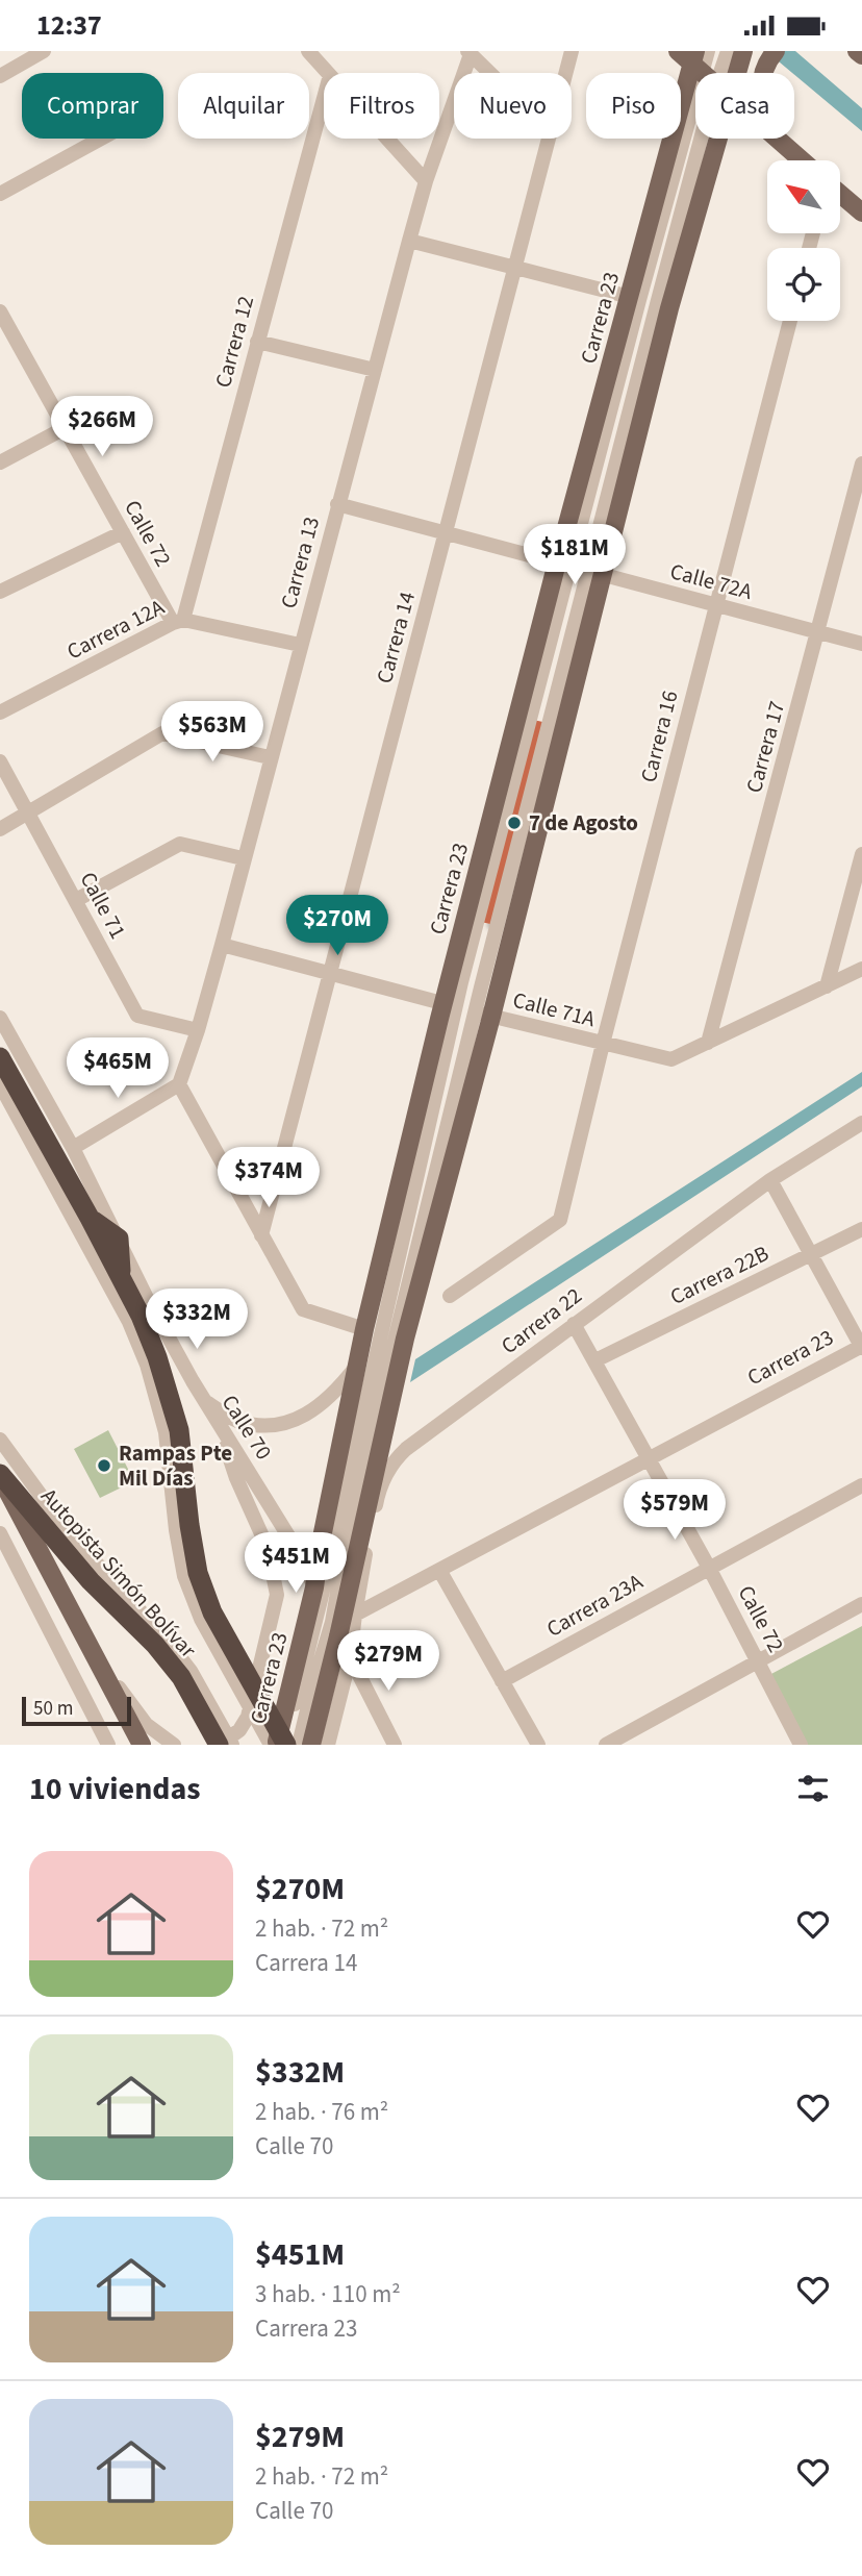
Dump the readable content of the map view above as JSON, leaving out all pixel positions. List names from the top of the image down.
{
  "streets": {
    "highway": ["Autopista Simón Bolívar"],
    "main road": ["Carrera 23"],
    "street": [
      "Carrera 12",
      "Calle 72",
      "Carrera 13",
      "Calle 72A",
      "Carrera 12A",
      "Carrera 14",
      "Carrera 16",
      "Carrera 17",
      "Calle 71",
      "Calle 71A",
      "Carrera 22B",
      "Carrera 22",
      "Calle 70",
      "Carrera 23A"
    ]
  },
  "crossings": [
    ["Carrera 23", "Calle 72"],
    ["Carrera 23", "Calle 72A"],
    ["Carrera 23", "Calle 71A"],
    ["Carrera 23", "Carrera 22"],
    ["Carrera 23", "Calle 70"],
    ["Carrera 12", "Calle 72"],
    ["Carrera 12", "Carrera 12A"],
    ["Calle 72", "Carrera 12A"],
    ["Calle 72", "Carrera 22B"],
    ["Calle 72", "Carrera 22"],
    ["Calle 72", "Carrera 23A"],
    ["Carrera 13", "Calle 72A"],
    ["Carrera 13", "Carrera 12A"],
    ["Carrera 13", "Calle 71"],
    ["Carrera 13", "Calle 71A"],
    ["Calle 72A", "Carrera 14"],
    ["Calle 72A", "Carrera 16"],
    ["Calle 72A", "Carrera 17"],
    ["Carrera 14", "Calle 71A"],
    ["Carrera 16", "Calle 71A"],
    ["Carrera 17", "Calle 71A"],
    ["Carrera 22", "Calle 70"]
  ],
  "places": ["7 de Agosto", "Rampas Pte Mil Días"],
  "scale_bar": "50 m",
  "north": "top left",
  "page": {
    "status": "12:37",
    "chip": [
      "Comprar",
      "Alquilar",
      "Filtros",
      "Nuevo",
      "Piso",
      "Casa"
    ],
    "price": [
      "$266M",
      "$181M",
      "$563M",
      "$270M",
      "$465M",
      "$374M",
      "$332M",
      "$579M",
      "$451M",
      "$279M"
    ],
    "scale": "50 m",
    "heading": "10 viviendas",
    "list": [
      {
        "name": "$270M",
        "note": "2 hab. · 72 m² · Carrera 14"
      },
      {
        "name": "$332M",
        "note": "2 hab. · 76 m² · Calle 70"
      },
      {
        "name": "$451M",
        "note": "3 hab. · 110 m² · Carrera 23"
      },
      {
        "name": "$279M",
        "note": "2 hab. · 72 m² · Calle 70"
      }
    ]
  }
}
